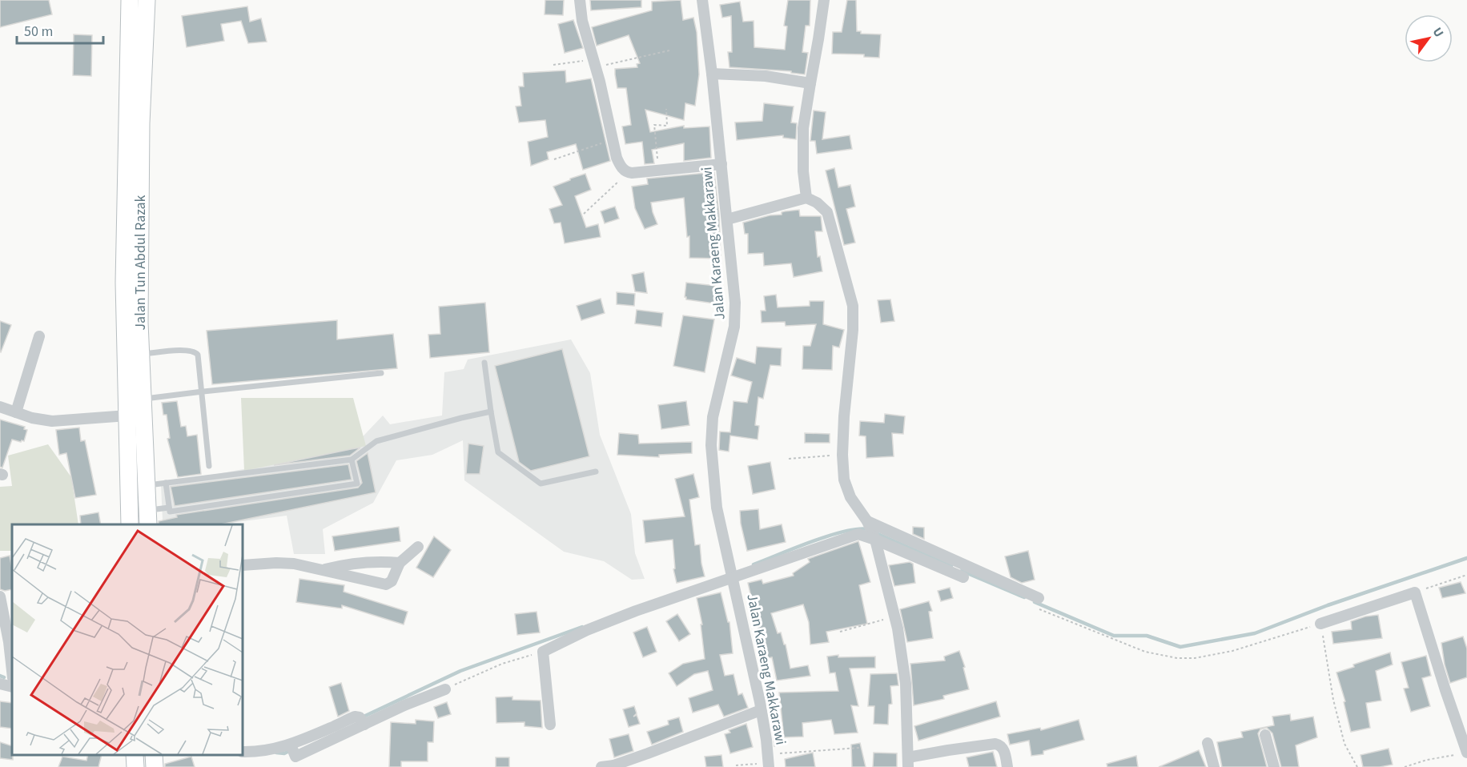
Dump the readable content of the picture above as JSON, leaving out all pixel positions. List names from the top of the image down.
{
  "streets": {
    "main road": ["Jalan Tun Abdul Razak"],
    "street": ["Jalan Karaeng Makkarawi"]
  },
  "scale_bar": "50 m",
  "north": "top right"
}
